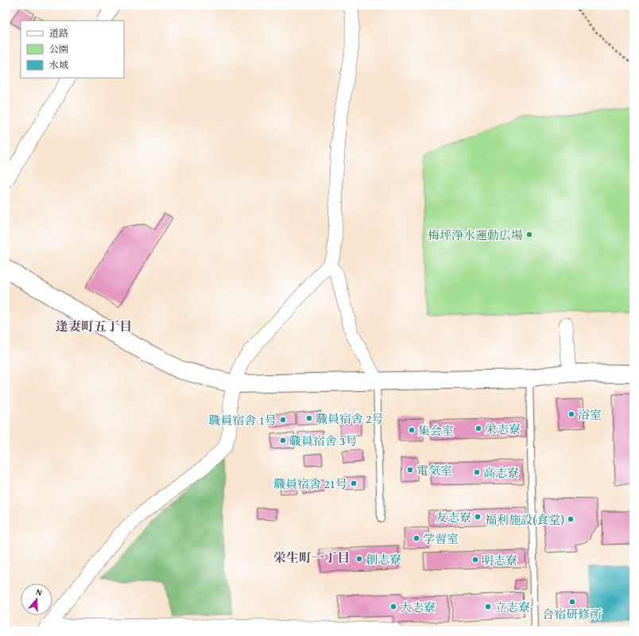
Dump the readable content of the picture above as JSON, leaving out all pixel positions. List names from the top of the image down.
{
  "districts": ["逢妻町五丁目", "栄生町一丁目"],
  "places": [
    "梅坪浄水運動広場",
    "浴室",
    "職員宿舎 2号",
    "職員宿舎 1号",
    "栄志寮",
    "集会室",
    "職員宿舎 3号",
    "電気室",
    "高志寮",
    "職員宿舎 21号",
    "友志寮",
    "福利施設(食堂)",
    "学習室",
    "創志寮",
    "明志寮",
    "合宿研修所",
    "大志寮",
    "立志寮"
  ],
  "legend": ["道路", "公園", "水域"],
  "north": "top"
}
